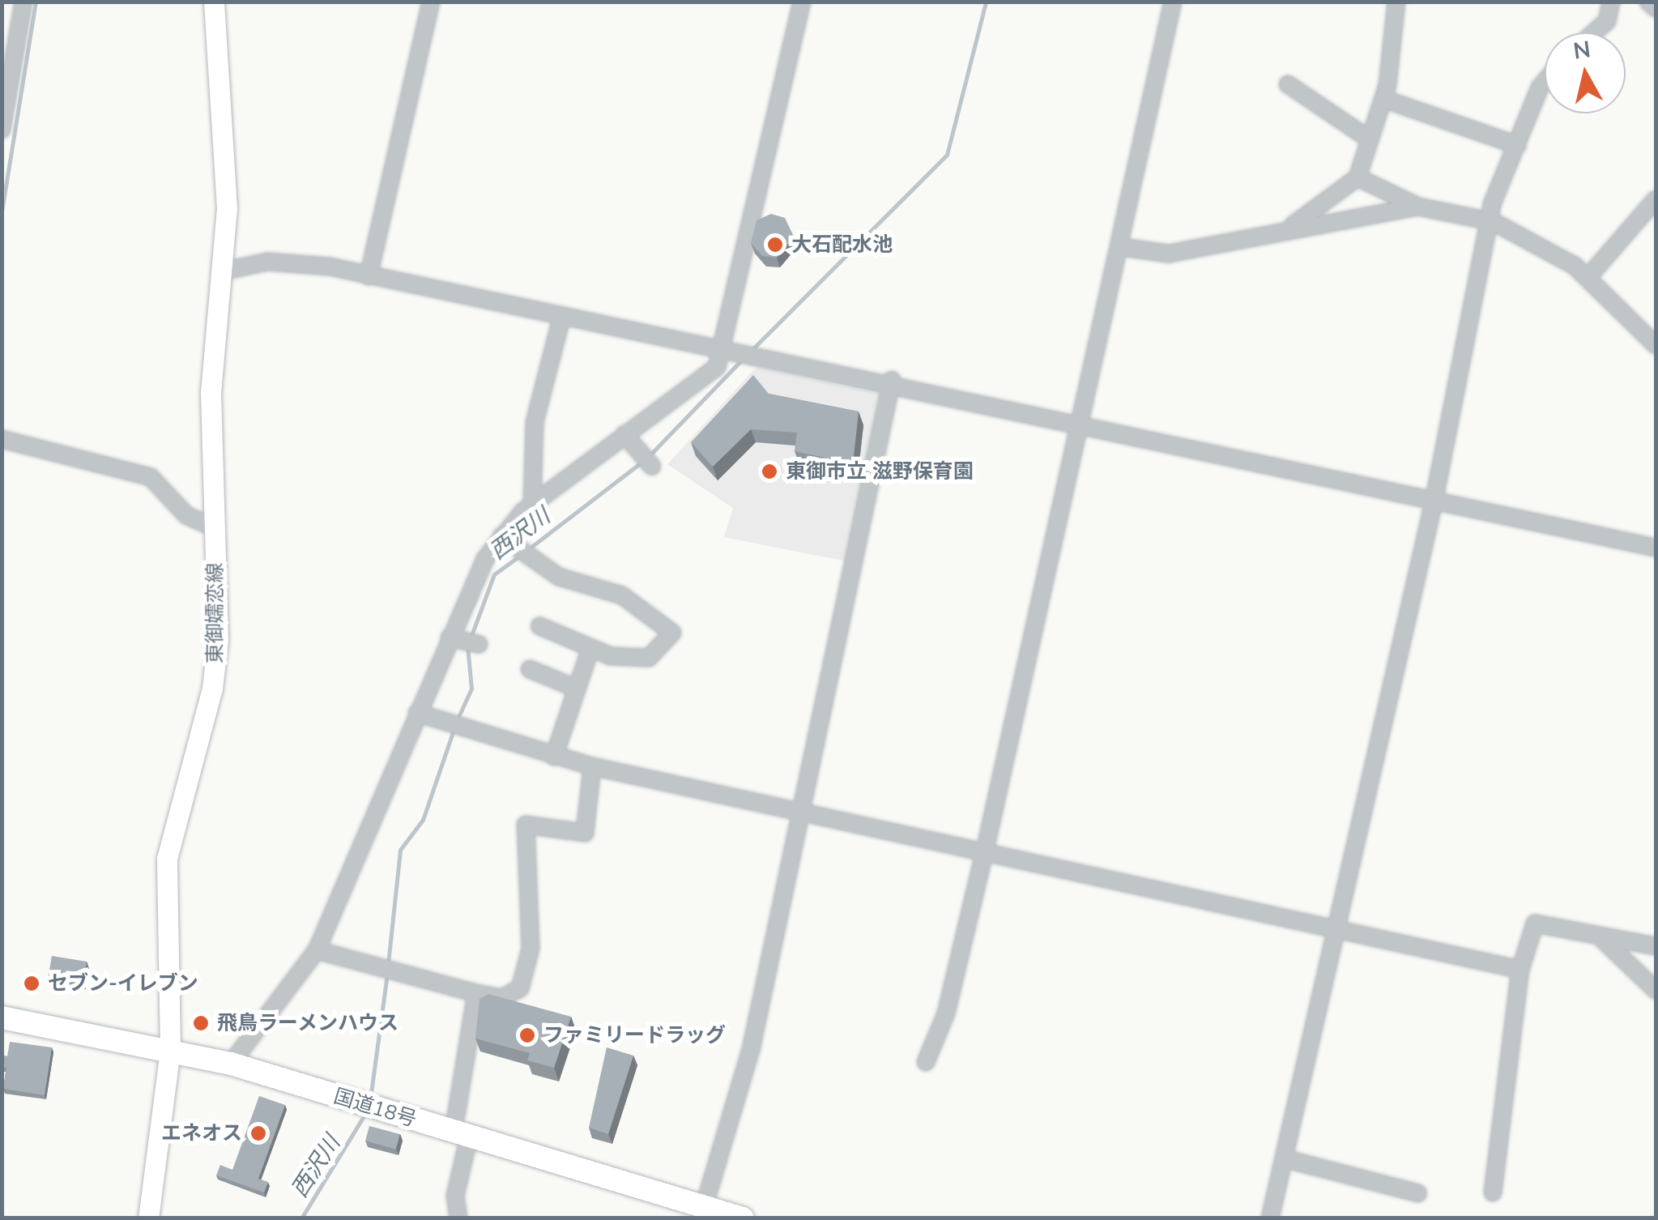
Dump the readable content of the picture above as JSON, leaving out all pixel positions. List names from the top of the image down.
{
  "streets": {
    "highway": ["国道18号"],
    "main road": ["東御嬬恋線"]
  },
  "crossings": [
    ["東御嬬恋線", "国道18号"]
  ],
  "water": ["西沢川"],
  "places": [
    "大石配水池",
    "東御市立 滋野保育園",
    "セブン-イレブン",
    "飛鳥ラーメンハウス",
    "ファミリードラッグ",
    "エネオス"
  ],
  "north": "top"
}
